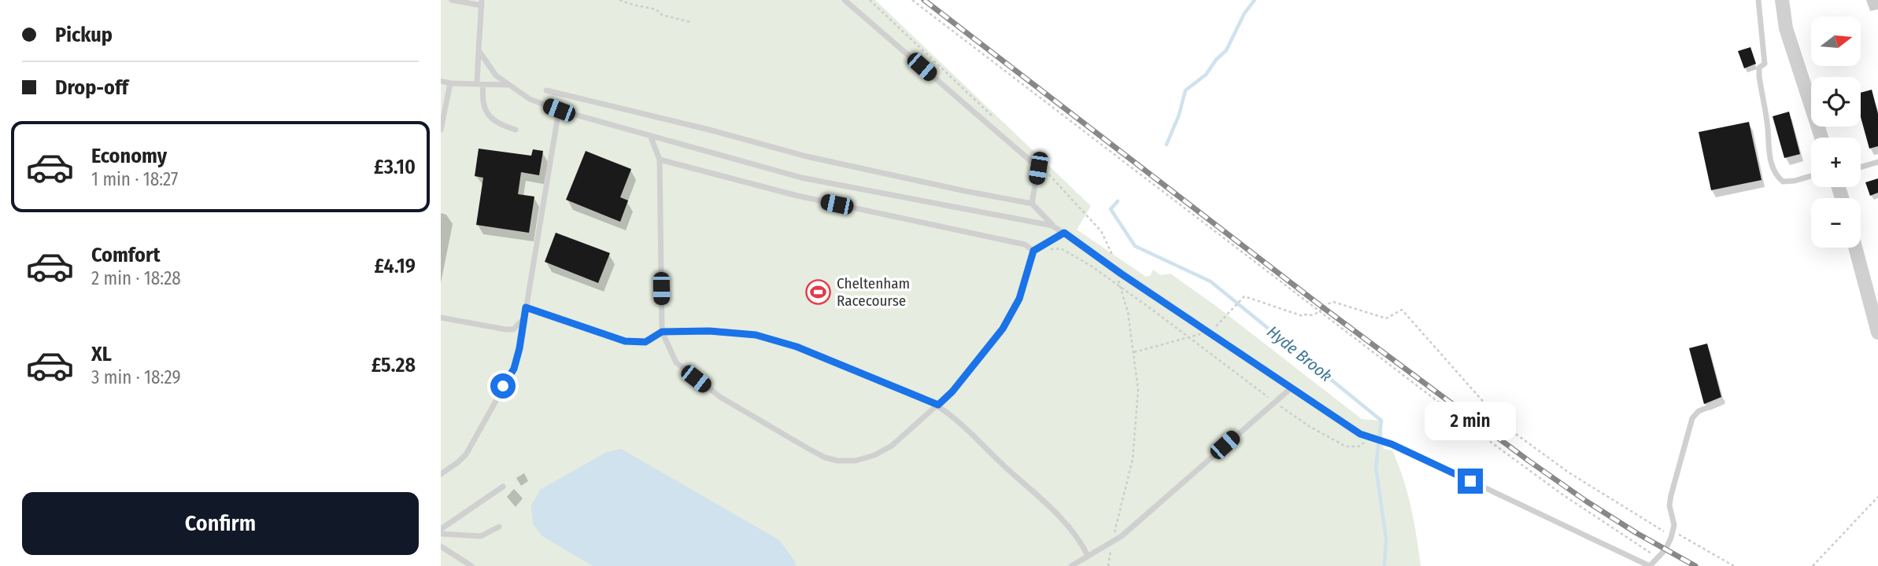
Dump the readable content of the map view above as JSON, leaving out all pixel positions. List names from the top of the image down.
{
  "water": ["Hyde Brook"],
  "places": {
    "sports": ["Cheltenham Racecourse"]
  },
  "north": "right",
  "page": {
    "banner": ["Pickup", "Drop-off"],
    "map_buttons": ["+", "−"],
    "list": [
      {
        "name": "Economy",
        "note": "1 min · 18:27",
        "value": "£3.10"
      },
      {
        "name": "Comfort",
        "note": "2 min · 18:28",
        "value": "£4.19"
      },
      {
        "name": "XL",
        "note": "3 min · 18:29",
        "value": "£5.28"
      }
    ],
    "bubble": "2 min",
    "buttons": "Confirm"
  }
}
